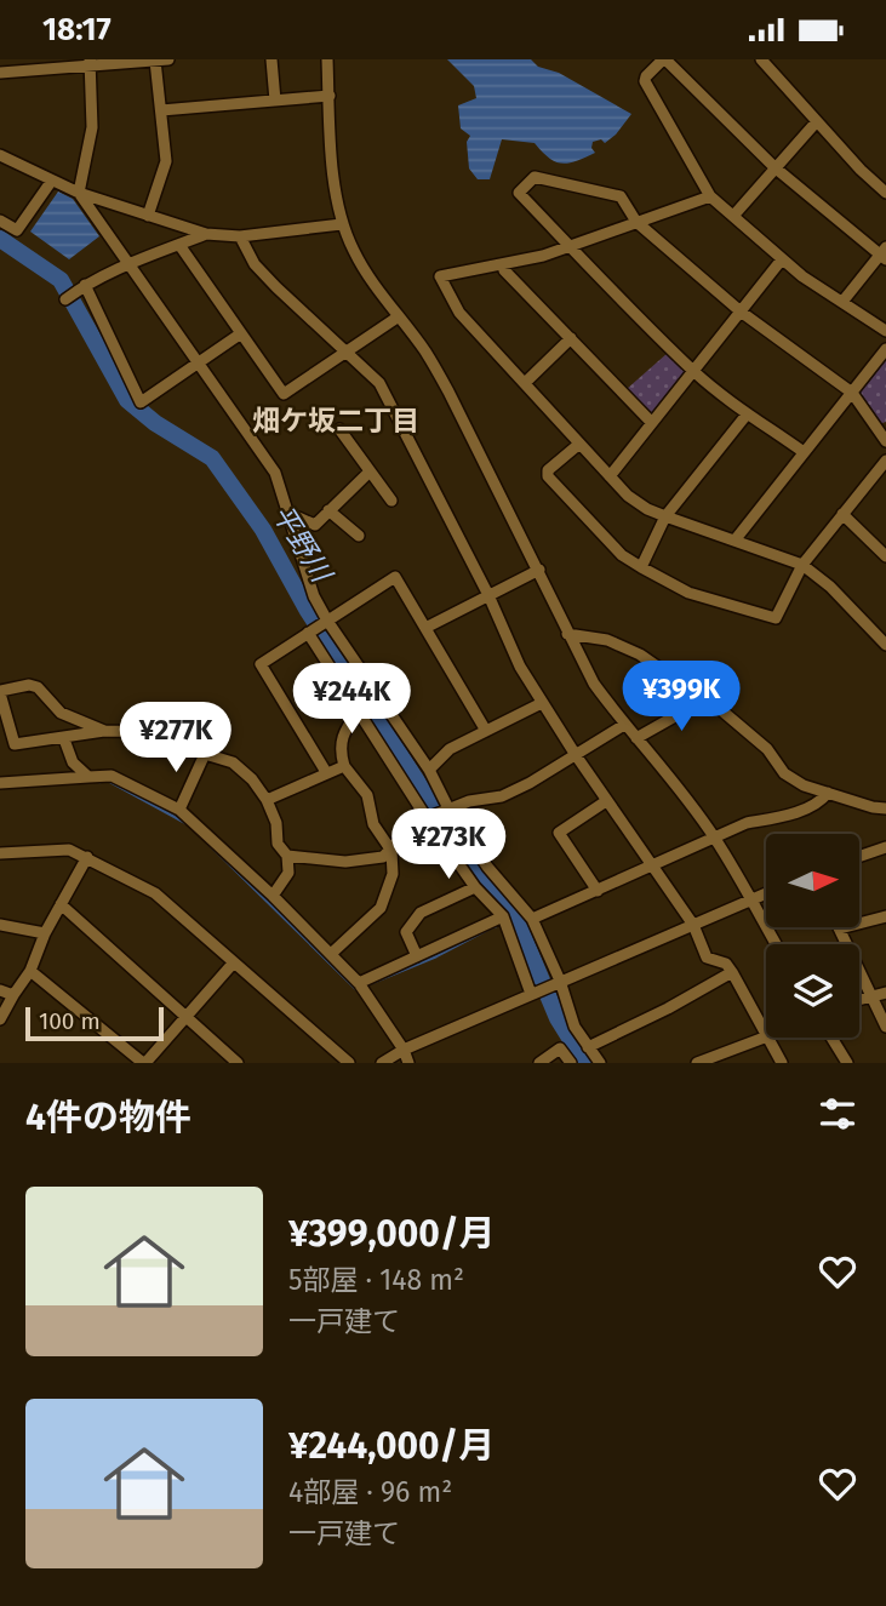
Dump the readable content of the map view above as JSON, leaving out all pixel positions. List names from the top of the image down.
{
  "districts": ["畑ケ坂二丁目"],
  "water": ["平野川"],
  "scale_bar": "100 m",
  "north": "right",
  "page": {
    "status": "18:17",
    "price": [
      "¥399K",
      "¥244K",
      "¥277K",
      "¥273K"
    ],
    "scale": "100 m",
    "heading": "4件の物件",
    "list": [
      {
        "name": "¥399,000/月",
        "note": "5部屋 · 148 m² · 一戸建て"
      },
      {
        "name": "¥244,000/月",
        "note": "4部屋 · 96 m² · 一戸建て"
      }
    ]
  }
}
